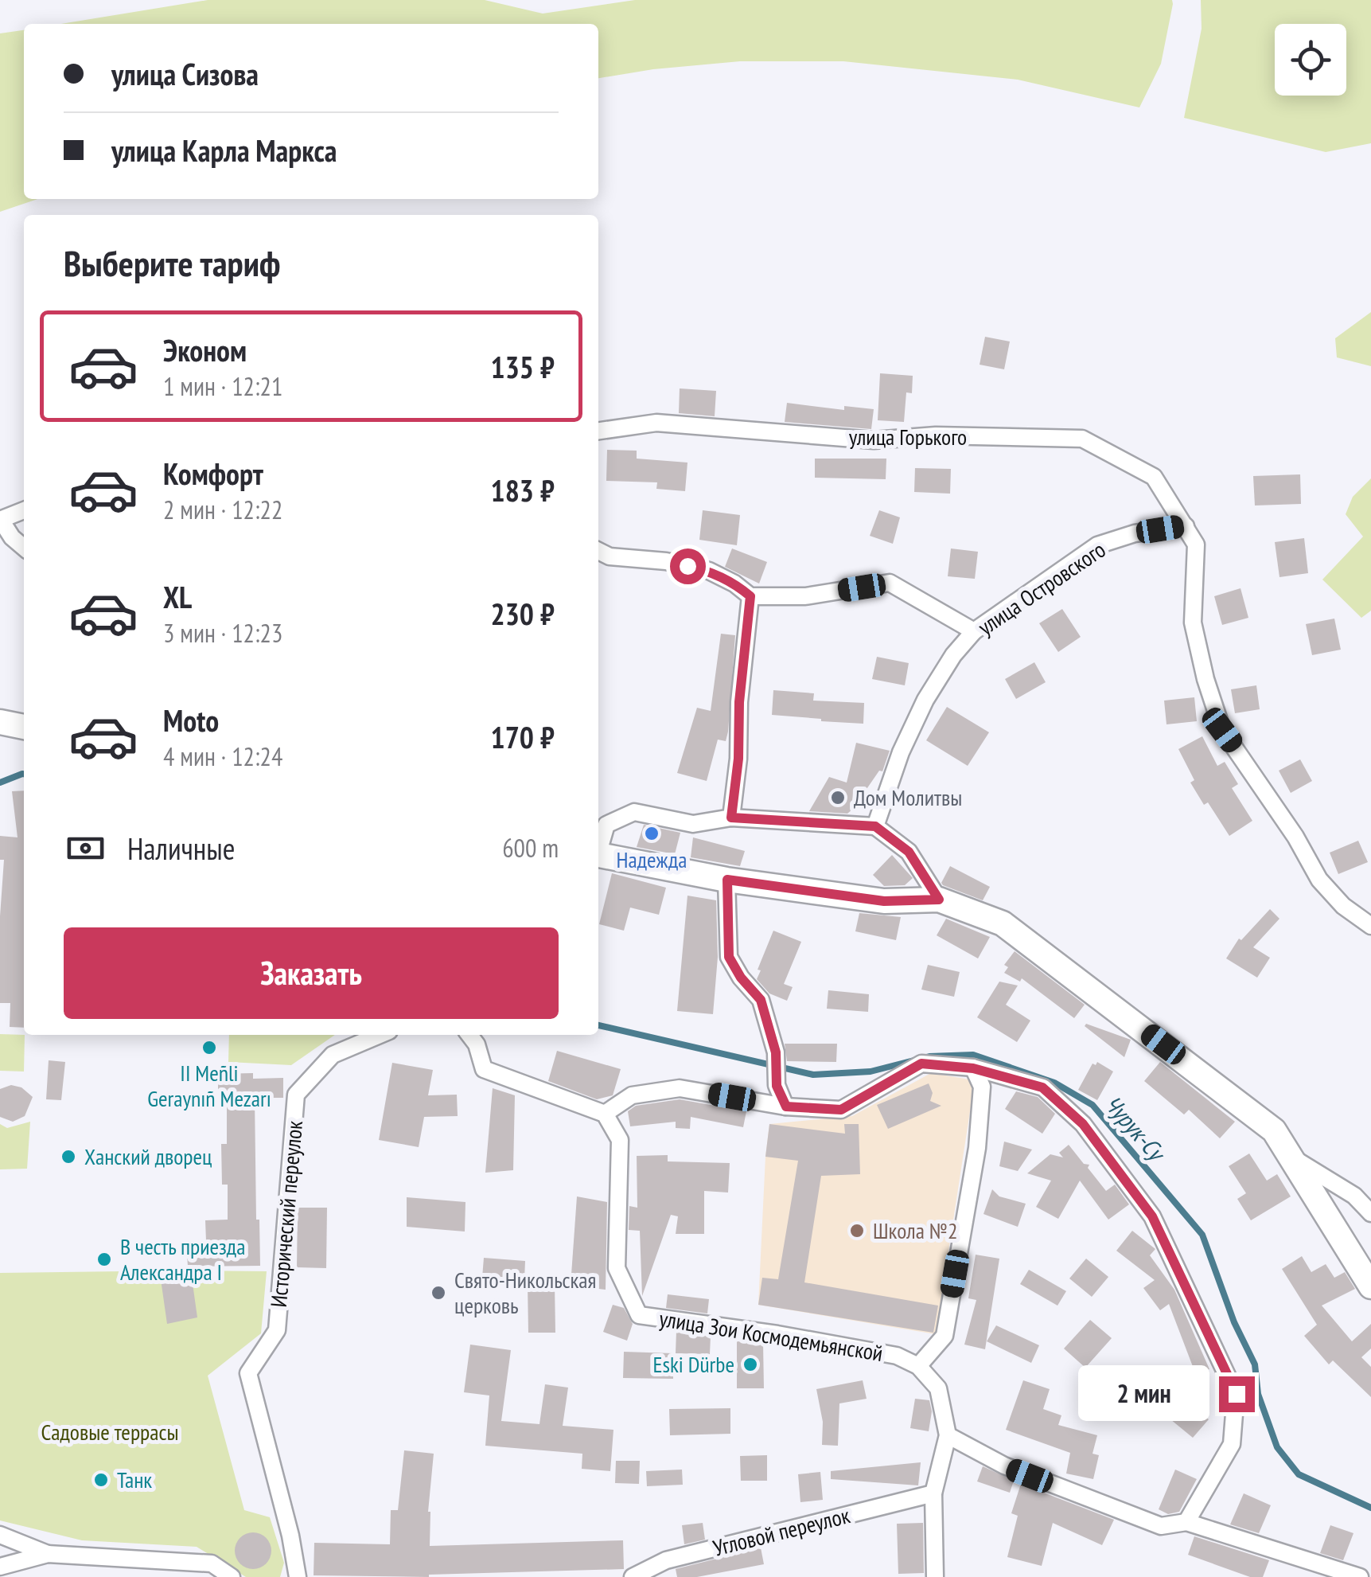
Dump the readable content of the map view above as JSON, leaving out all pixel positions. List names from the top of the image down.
{
  "streets": {
    "street": [
      "улица Горького",
      "улица Островского",
      "Исторический переулок",
      "улица Зои Космодемьянской",
      "Угловой переулок"
    ]
  },
  "crossings": [
    ["улица Горького", "улица Островского"]
  ],
  "water": ["Чурук-Су"],
  "parks": ["Садовые террасы"],
  "places": [
    "Дом Молитвы",
    "Надежда",
    "II Meñli Geraynıñ Mezarı",
    "Ханский дворец",
    "Школа №2",
    "В честь приезда Александра I",
    "Свято-Никольская церковь",
    "Eski Dürbe",
    "Танк"
  ],
  "page": {
    "banner": ["улица Сизова", "улица Карла Маркса"],
    "heading": "Выберите тариф",
    "list": [
      {
        "name": "Эконом",
        "note": "1 мин · 12:21",
        "value": "135 ₽"
      },
      {
        "name": "Комфорт",
        "note": "2 мин · 12:22",
        "value": "183 ₽"
      },
      {
        "name": "XL",
        "note": "3 мин · 12:23",
        "value": "230 ₽"
      },
      {
        "name": "Moto",
        "note": "4 мин · 12:24",
        "value": "170 ₽"
      }
    ],
    "pay": ["Наличные", "600 m"],
    "buttons": "Заказать",
    "bubble": "2 мин"
  }
}
